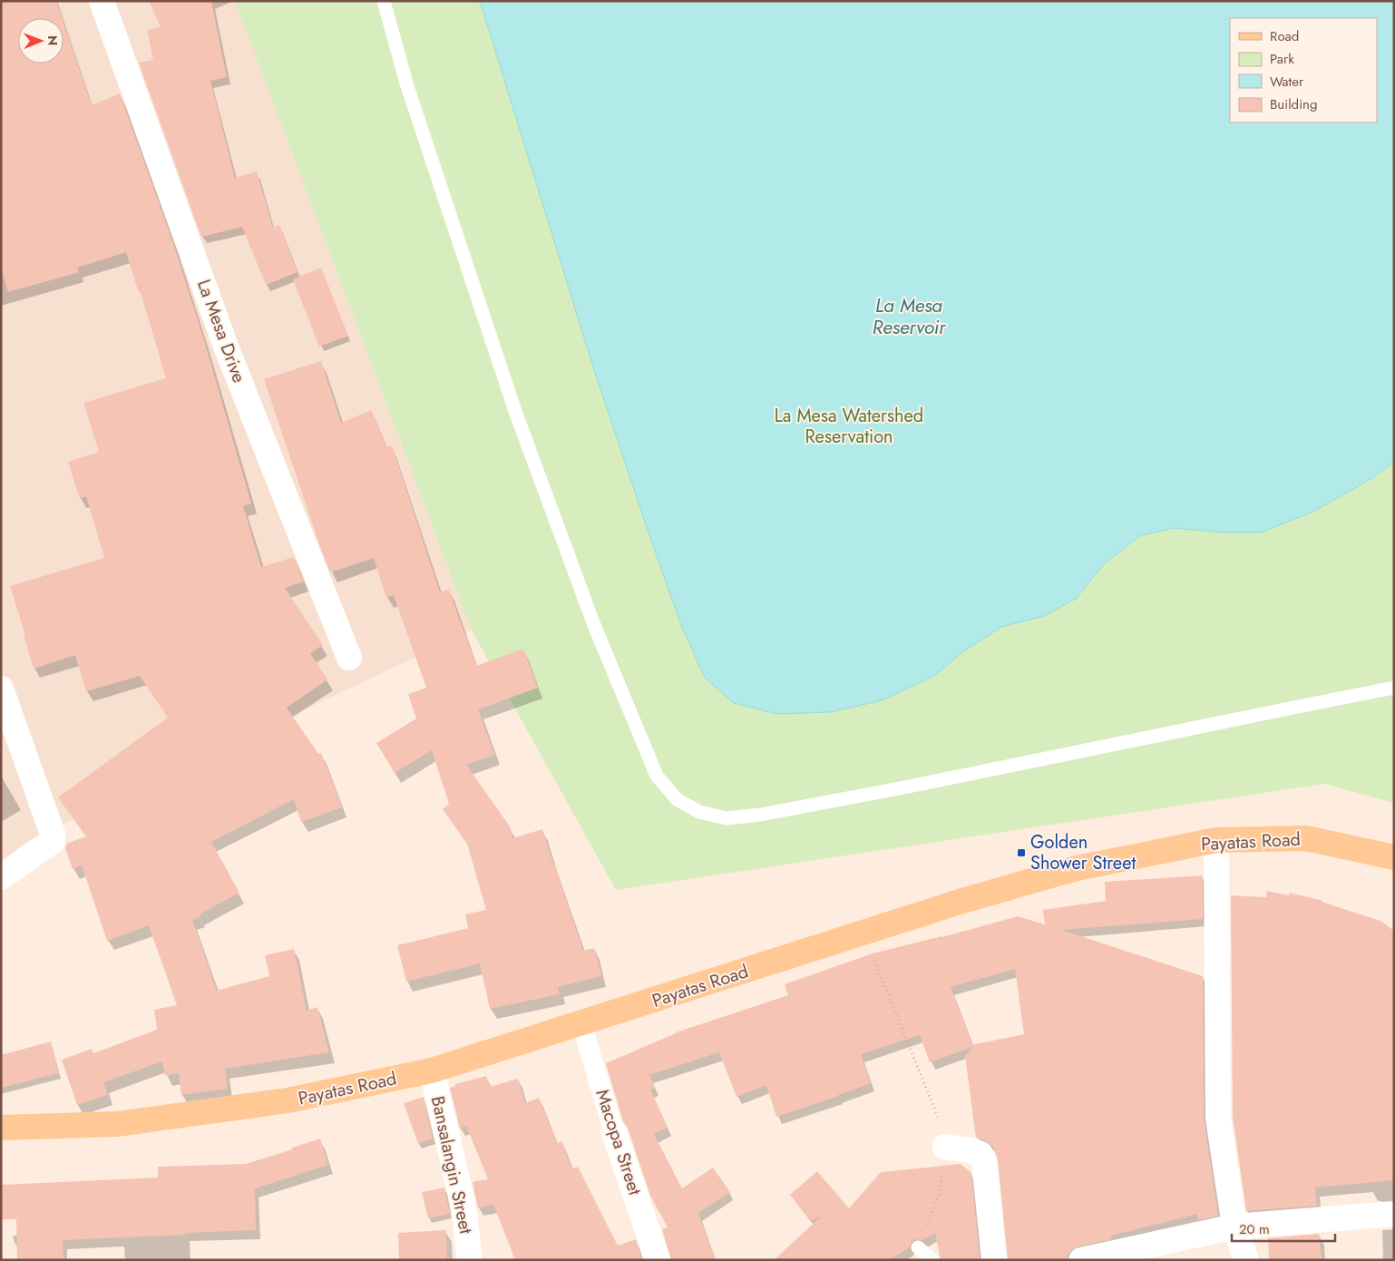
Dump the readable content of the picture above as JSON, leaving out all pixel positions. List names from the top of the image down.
{
  "streets": {
    "main road": ["Payatas Road"],
    "street": ["La Mesa Drive", "Macopa Street", "Bansalangin Street"]
  },
  "crossings": [
    ["Payatas Road", "Macopa Street"],
    ["Payatas Road", "Bansalangin Street"]
  ],
  "water": ["La Mesa Reservoir"],
  "parks": ["La Mesa Watershed Reservation"],
  "places": {
    "transit": ["Golden Shower Street"]
  },
  "legend": [
    "Road",
    "Park",
    "Water",
    "Building"
  ],
  "scale_bar": "20 m",
  "north": "right"
}
